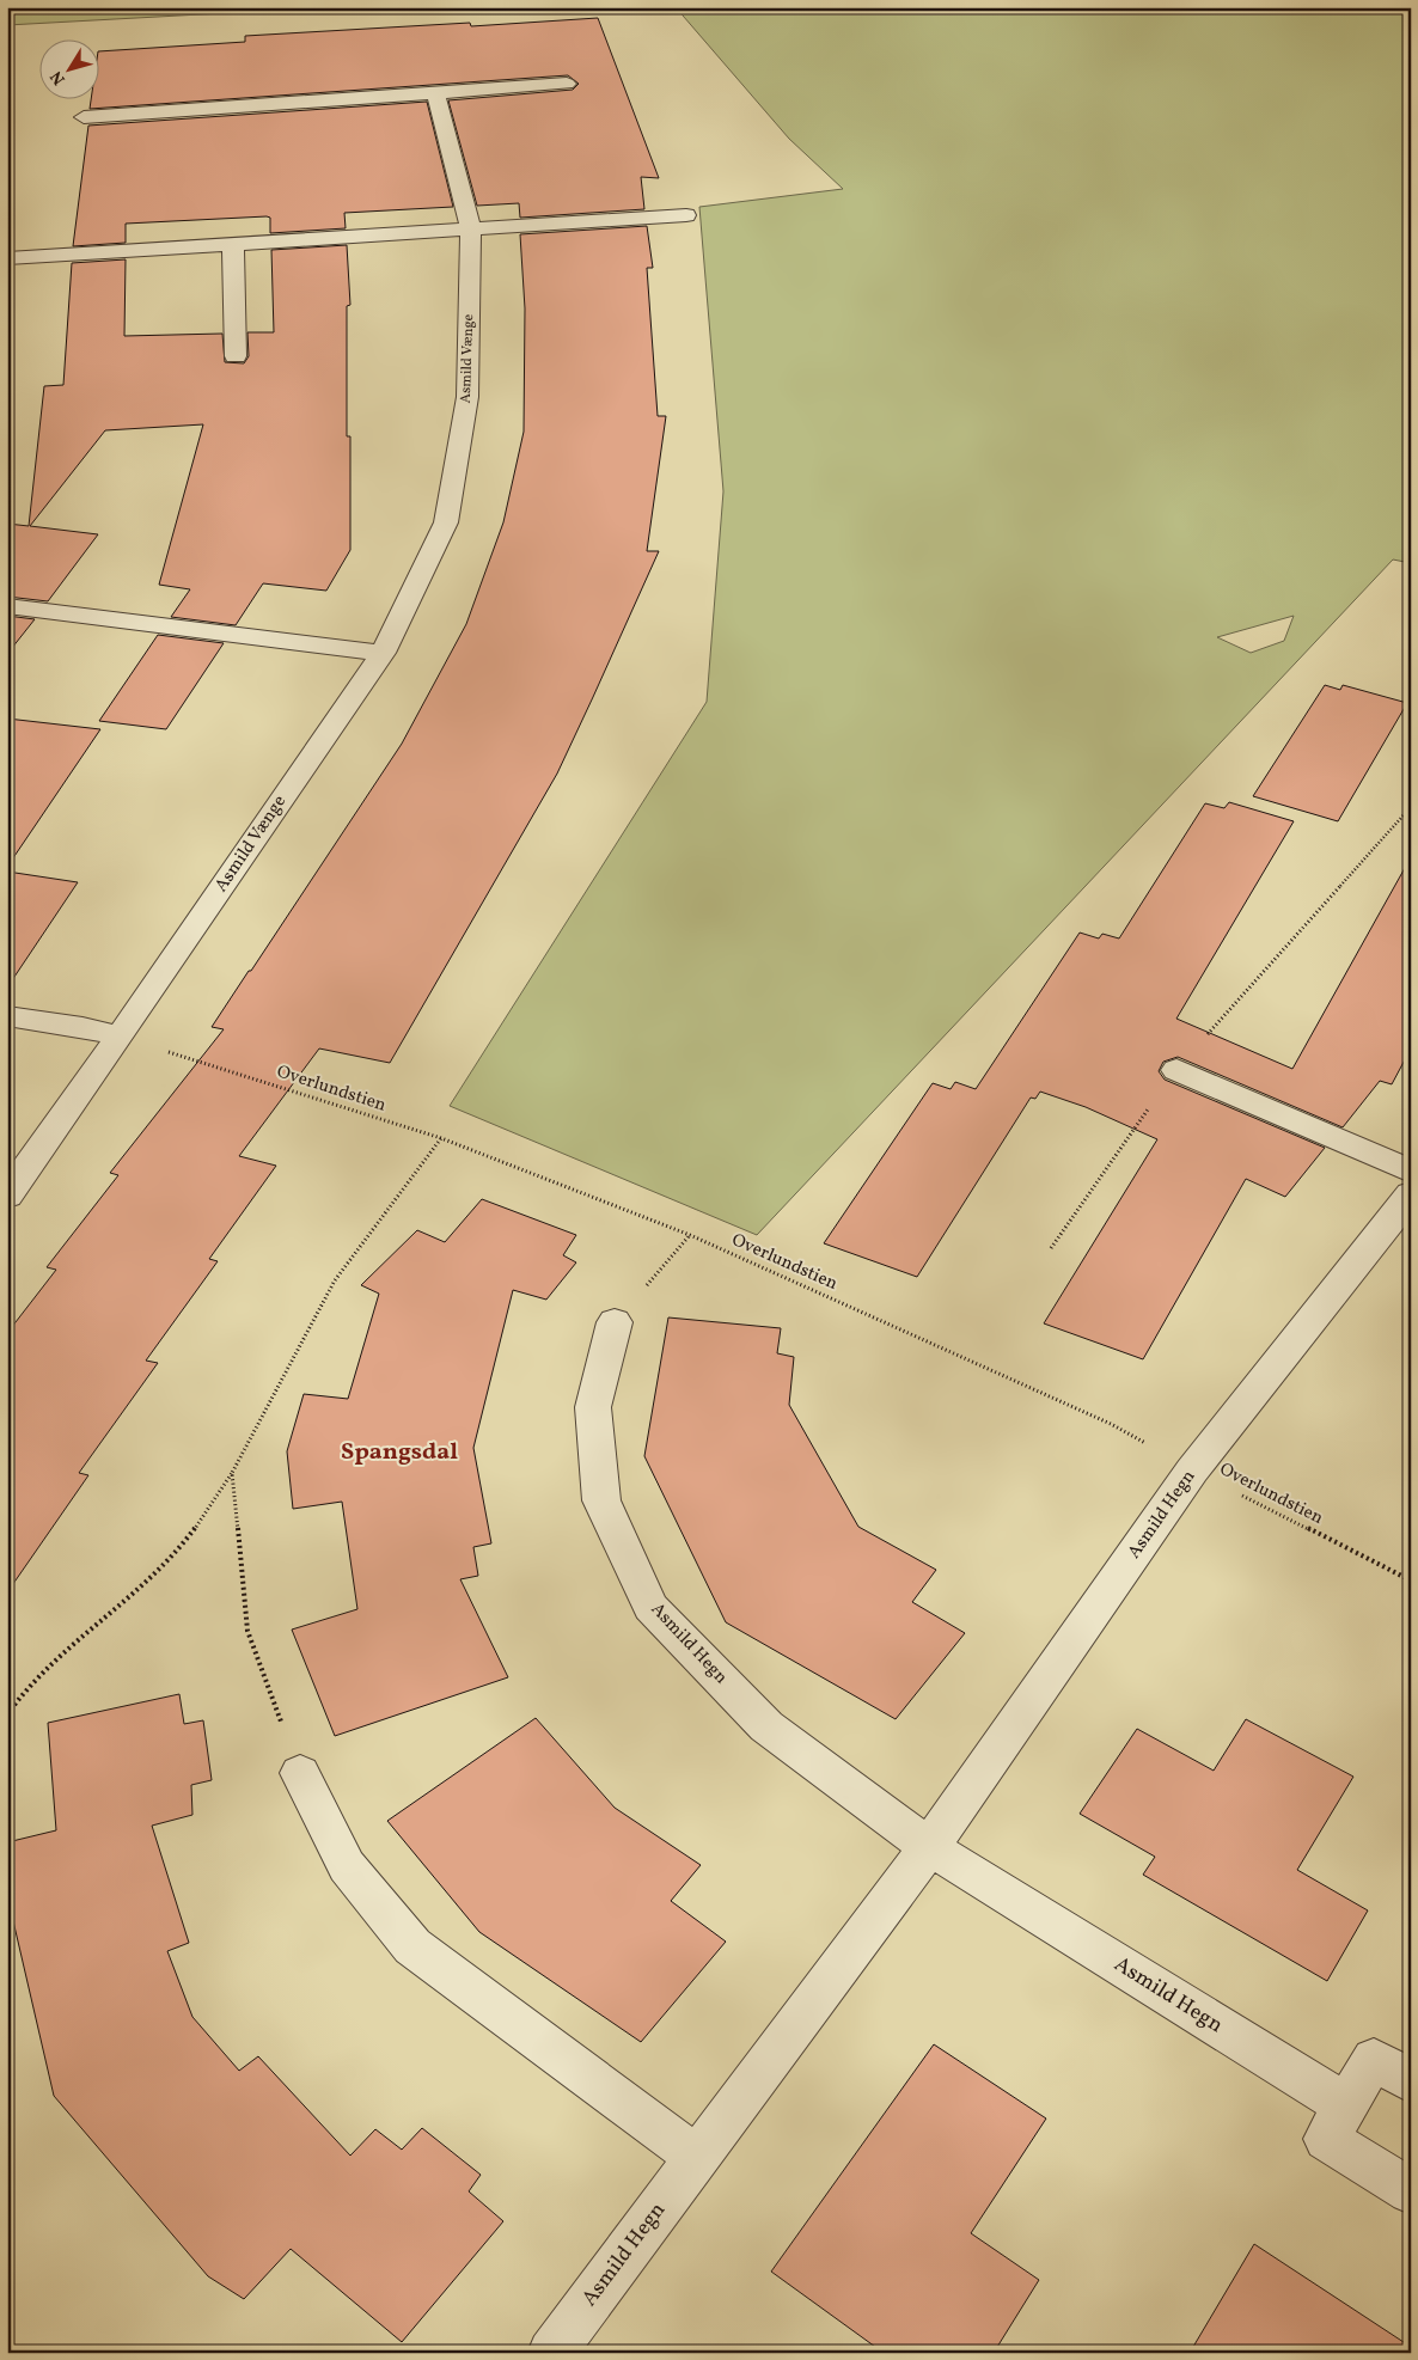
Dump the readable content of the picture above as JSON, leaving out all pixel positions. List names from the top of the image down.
{
  "streets": {
    "street": ["Asmild Vænge", "Asmild Hegn"],
    "path": ["Overlundstien"]
  },
  "crossings": [
    ["Asmild Vænge", "Overlundstien"],
    ["Overlundstien", "Asmild Hegn"]
  ],
  "districts": ["Spangsdal"],
  "north": "bottom left"
}
